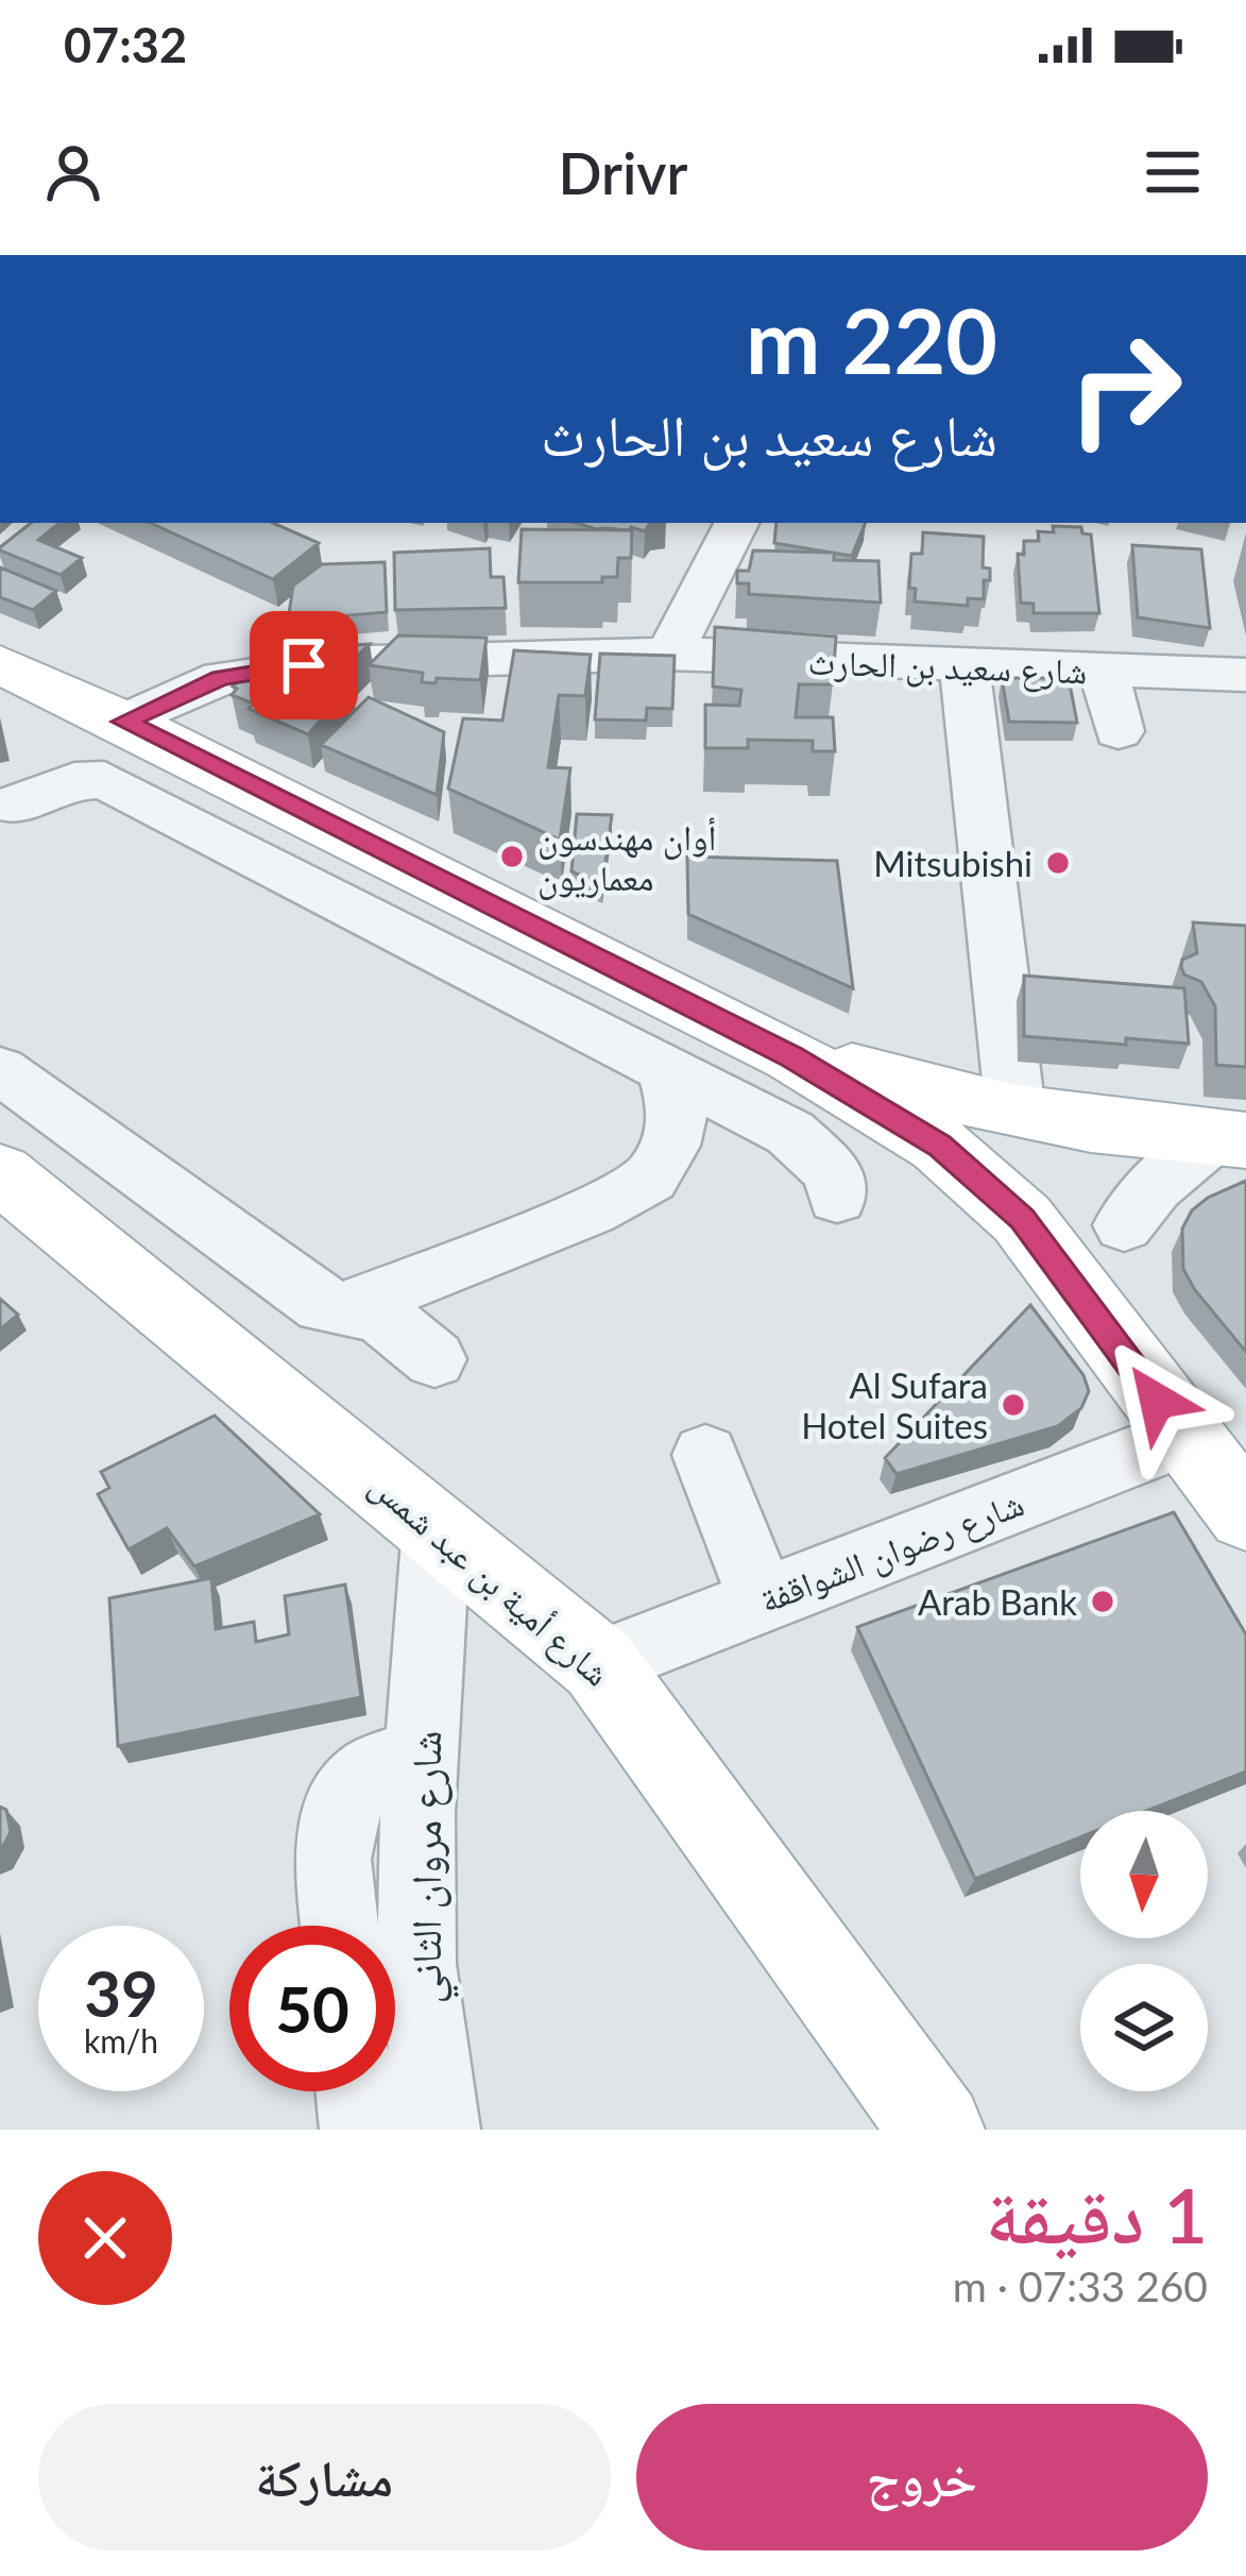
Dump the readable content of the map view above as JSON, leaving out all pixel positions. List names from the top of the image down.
{
  "streets": {
    "main road": ["شارع أمية بن عبد شمس"],
    "street": ["شارع سعيد بن الحارث", "شارع رضوان الشواقفة", "شارع مروان الثاني"]
  },
  "crossings": [
    ["شارع رضوان الشواقفة", "شارع أمية بن عبد شمس"],
    ["شارع أمية بن عبد شمس", "شارع مروان الثاني"]
  ],
  "places": [
    "أوان مهندسون معماريون",
    "Mitsubishi",
    "Al Sufara Hotel Suites",
    "Arab Bank"
  ],
  "north": "bottom",
  "page": {
    "status": "07:32",
    "header": "Drivr",
    "turn": ["220 m", "شارع سعيد بن الحارث"],
    "speed": "39 km/h",
    "limit": "50",
    "heading": ["1 دقيقة", "260 m · 07:33"],
    "buttons": ["خروج", "مشاركة"]
  }
}
